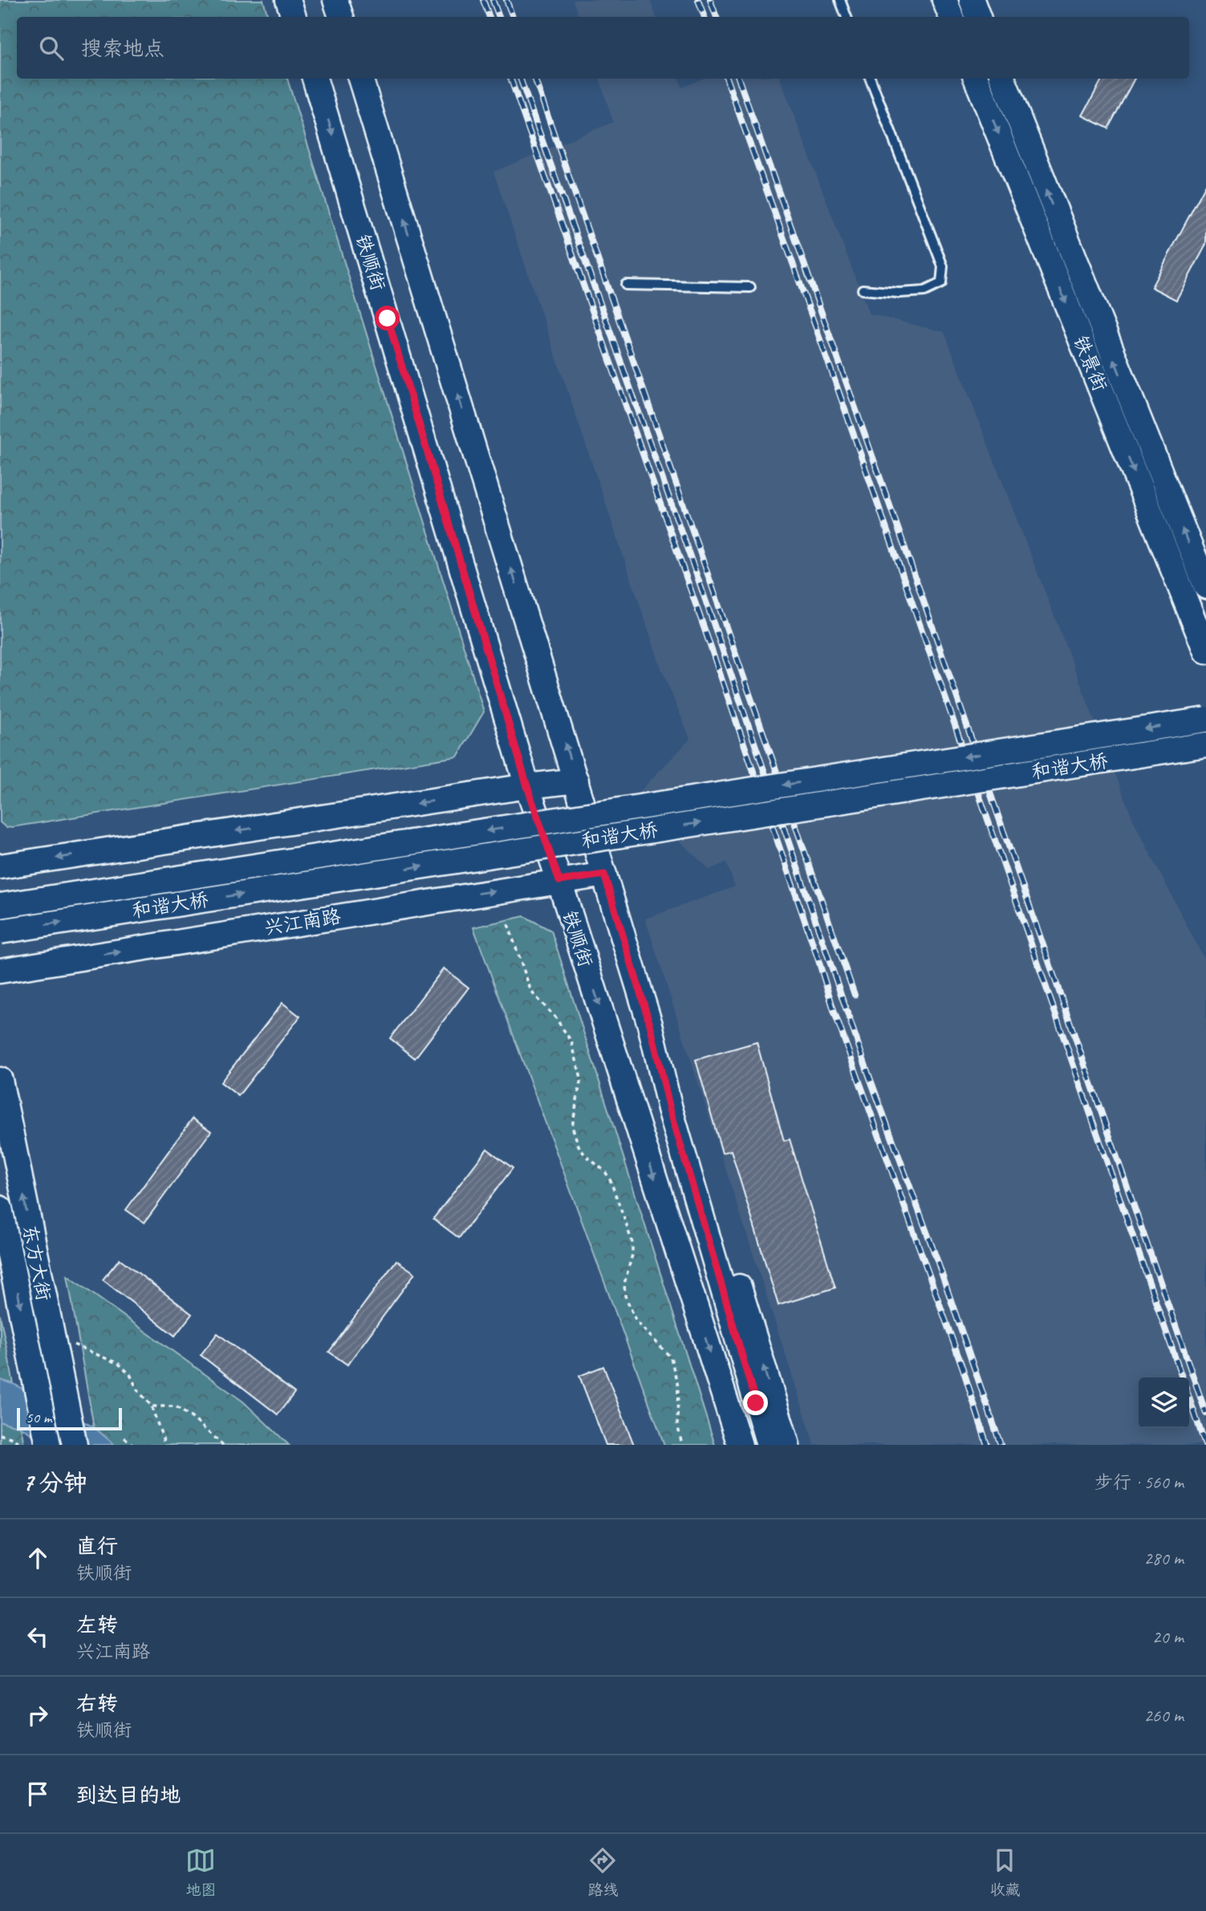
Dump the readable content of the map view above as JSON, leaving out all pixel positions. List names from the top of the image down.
{
  "streets": {
    "main road": [
      "铁顺街",
      "铁景街",
      "和谐大桥",
      "兴江南路",
      "东方大街"
    ]
  },
  "crossings": [
    ["铁顺街", "兴江南路"]
  ],
  "scale_bar": "50 m",
  "page": {
    "search": "搜索地点",
    "scale": "50 m",
    "heading": ["7 分钟", "步行 · 560 m"],
    "list": [
      ["直行", "铁顺街", "280 m"],
      ["左转", "兴江南路", "20 m"],
      ["右转", "铁顺街", "260 m"],
      "到达目的地"
    ],
    "nav": ["地图", "路线", "收藏"]
  }
}
